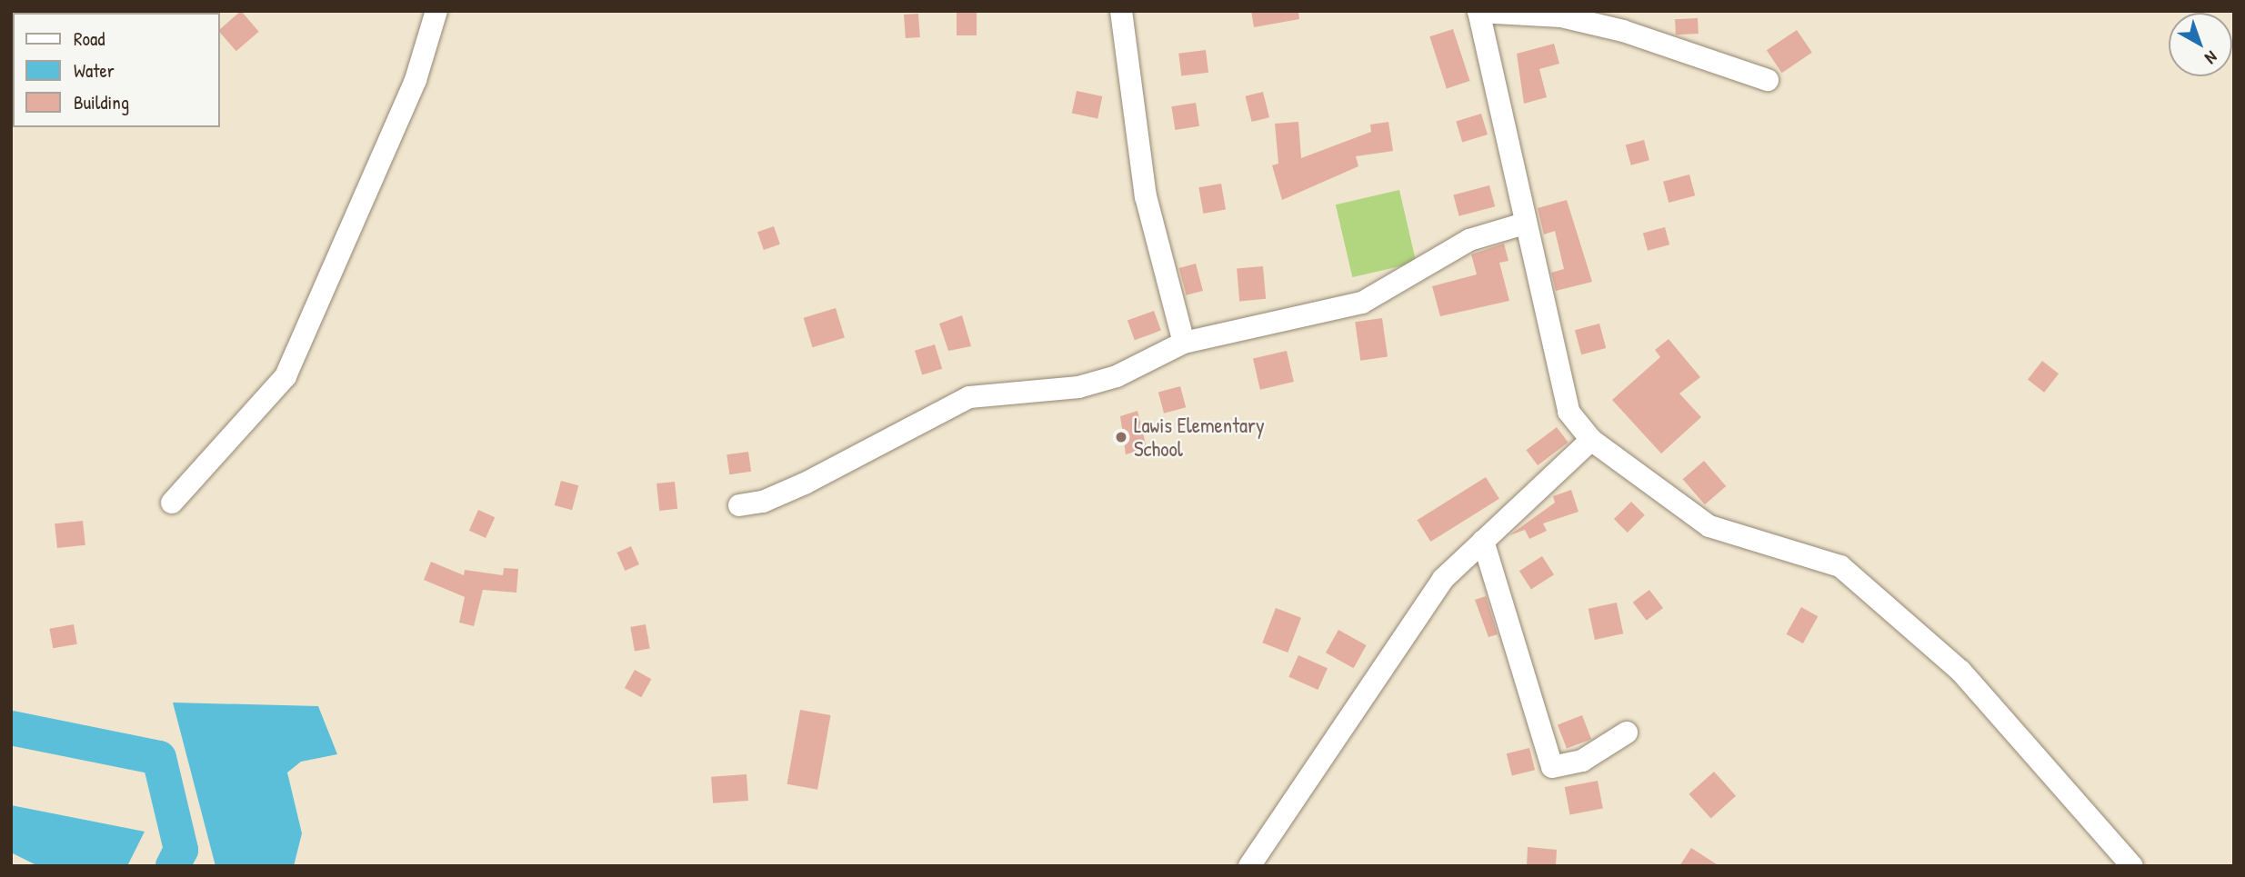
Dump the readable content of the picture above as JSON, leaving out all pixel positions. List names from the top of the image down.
{
  "places": ["Lawis Elementary School"],
  "legend": ["Road", "Water", "Building"],
  "north": "bottom right"
}
